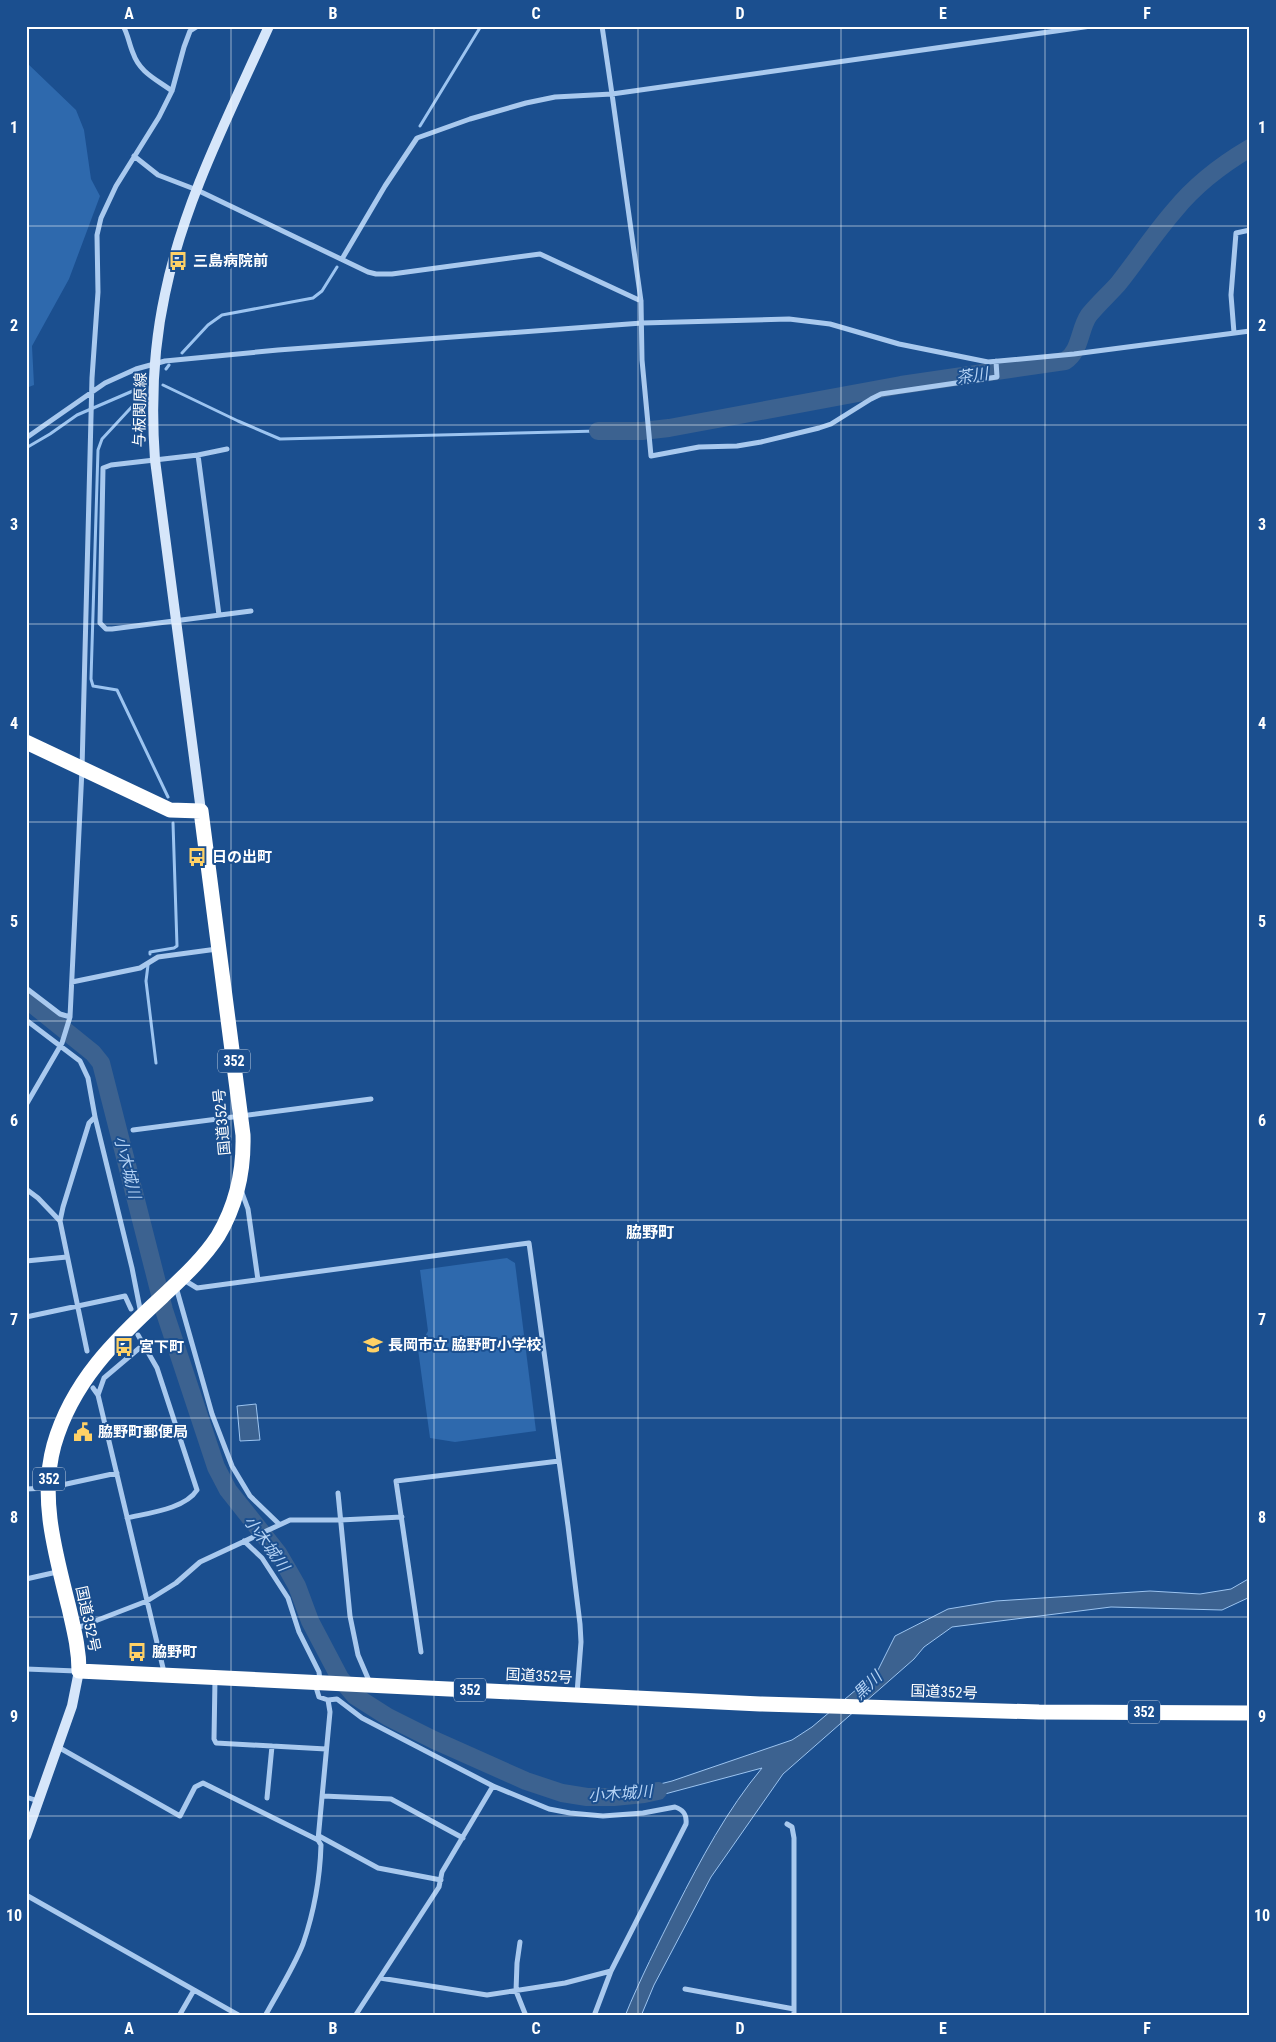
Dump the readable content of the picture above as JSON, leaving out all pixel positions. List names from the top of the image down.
{
  "streets": {
    "highway": ["352", "国道352号"],
    "main road": ["与板関原線"]
  },
  "crossings": [
    ["与板関原線", "国道352号"]
  ],
  "districts": ["脇野町"],
  "water": ["茶川", "小木城川", "黒川"],
  "places": {
    "bus stop": [
      "三島病院前",
      "日の出町",
      "宮下町",
      "脇野町"
    ],
    "school or university": ["長岡市立 脇野町小学校"],
    "public building": ["脇野町郵便局"]
  },
  "grid": {
    "columns": [
      "A",
      "B",
      "C",
      "D",
      "E",
      "F"
    ],
    "rows": [
      "1",
      "2",
      "3",
      "4",
      "5",
      "6",
      "7",
      "8",
      "9",
      "10"
    ]
  }
}
